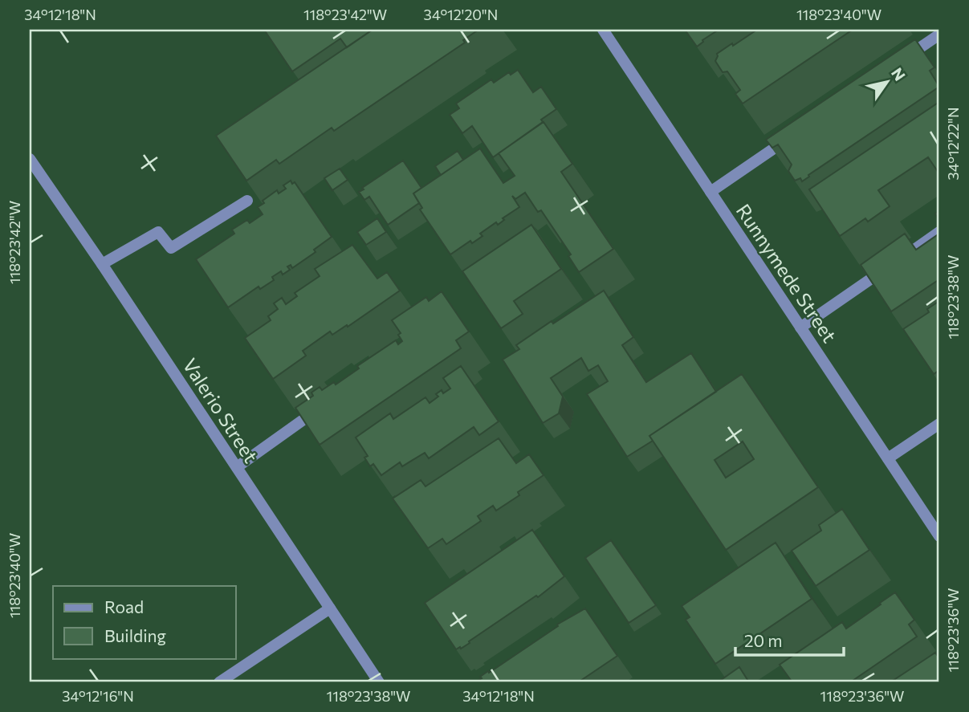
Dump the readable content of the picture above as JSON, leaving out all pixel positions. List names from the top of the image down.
{
  "streets": {
    "street": ["Runnymede Street", "Valerio Street"]
  },
  "legend": ["Road", "Building"],
  "scale_bar": "20 m",
  "north": "top right",
  "coordinates": [
    "34°12'18\"N",
    "118°23'42\"W",
    "34°12'20\"N",
    "118°23'40\"W",
    "34°12'22\"N",
    "118°23'38\"W",
    "118°23'36\"W",
    "34°12'16\"N"
  ]
}
